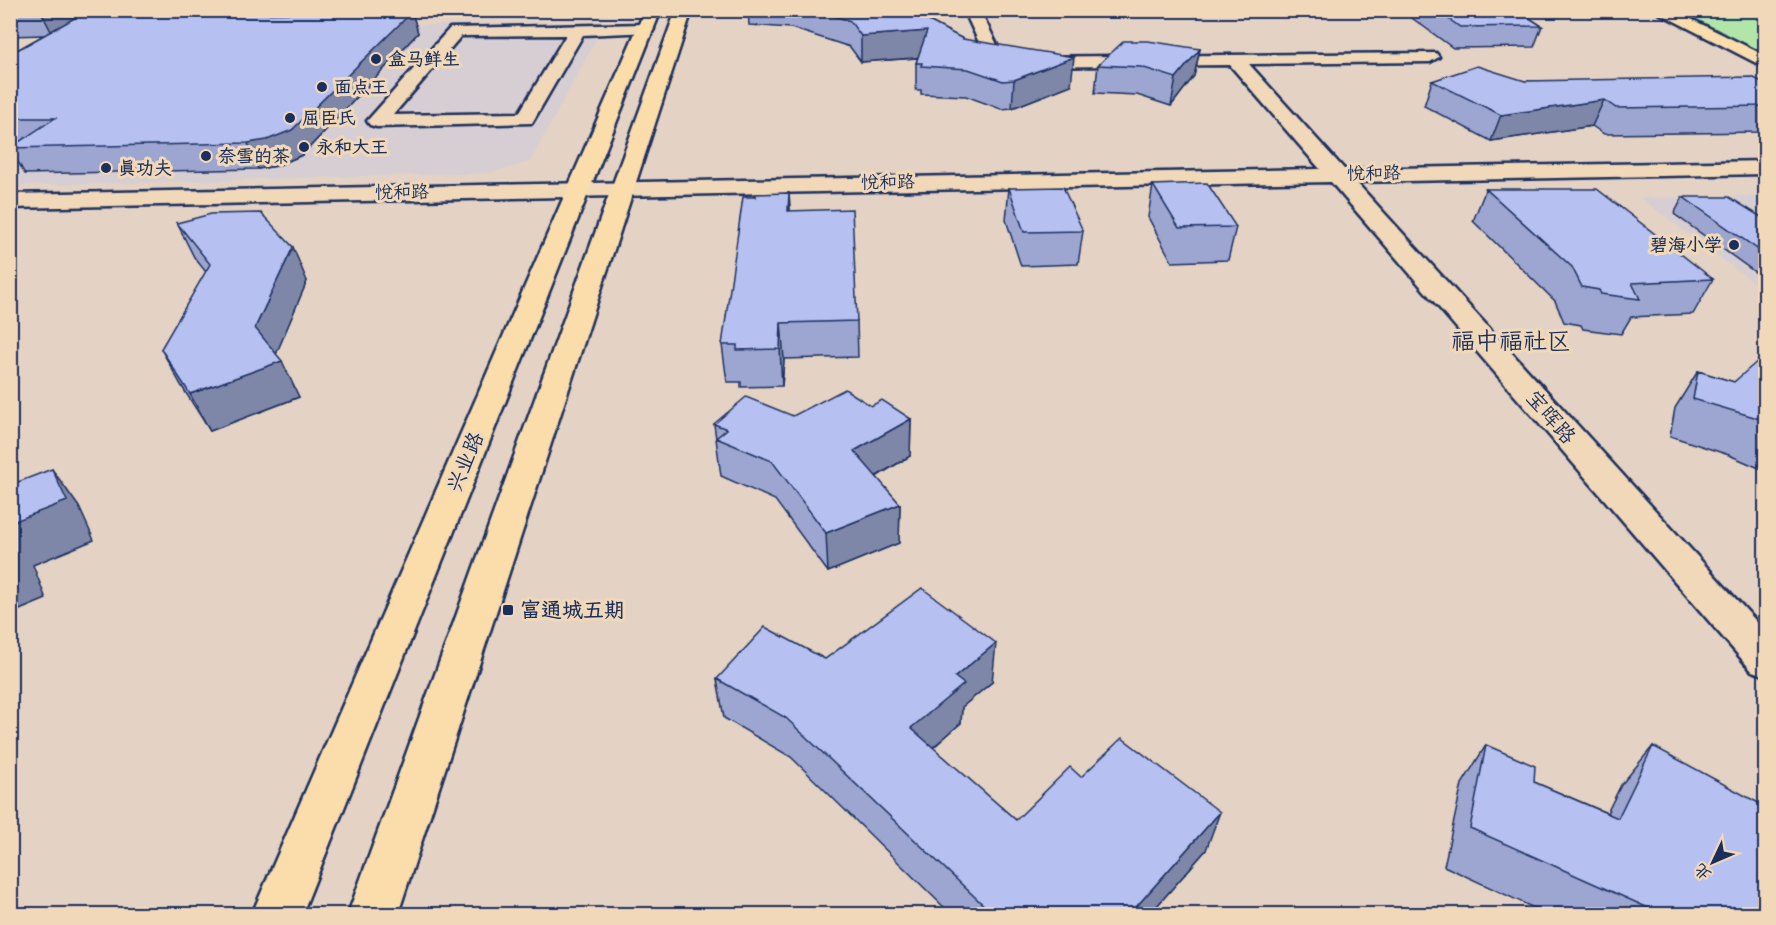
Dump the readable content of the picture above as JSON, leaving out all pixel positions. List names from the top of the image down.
{
  "streets": {
    "main road": ["兴业路"],
    "street": ["悦和路", "宝晖路"]
  },
  "crossings": [
    ["悦和路", "宝晖路"],
    ["悦和路", "兴业路"]
  ],
  "districts": ["福中福社区"],
  "places": {
    "other": [
      "盒马鲜生",
      "面点王",
      "屈臣氏",
      "永和大王",
      "奈雪的茶",
      "真功夫",
      "碧海小学"
    ],
    "transit": ["富通城五期"]
  },
  "north": "bottom left"
}
